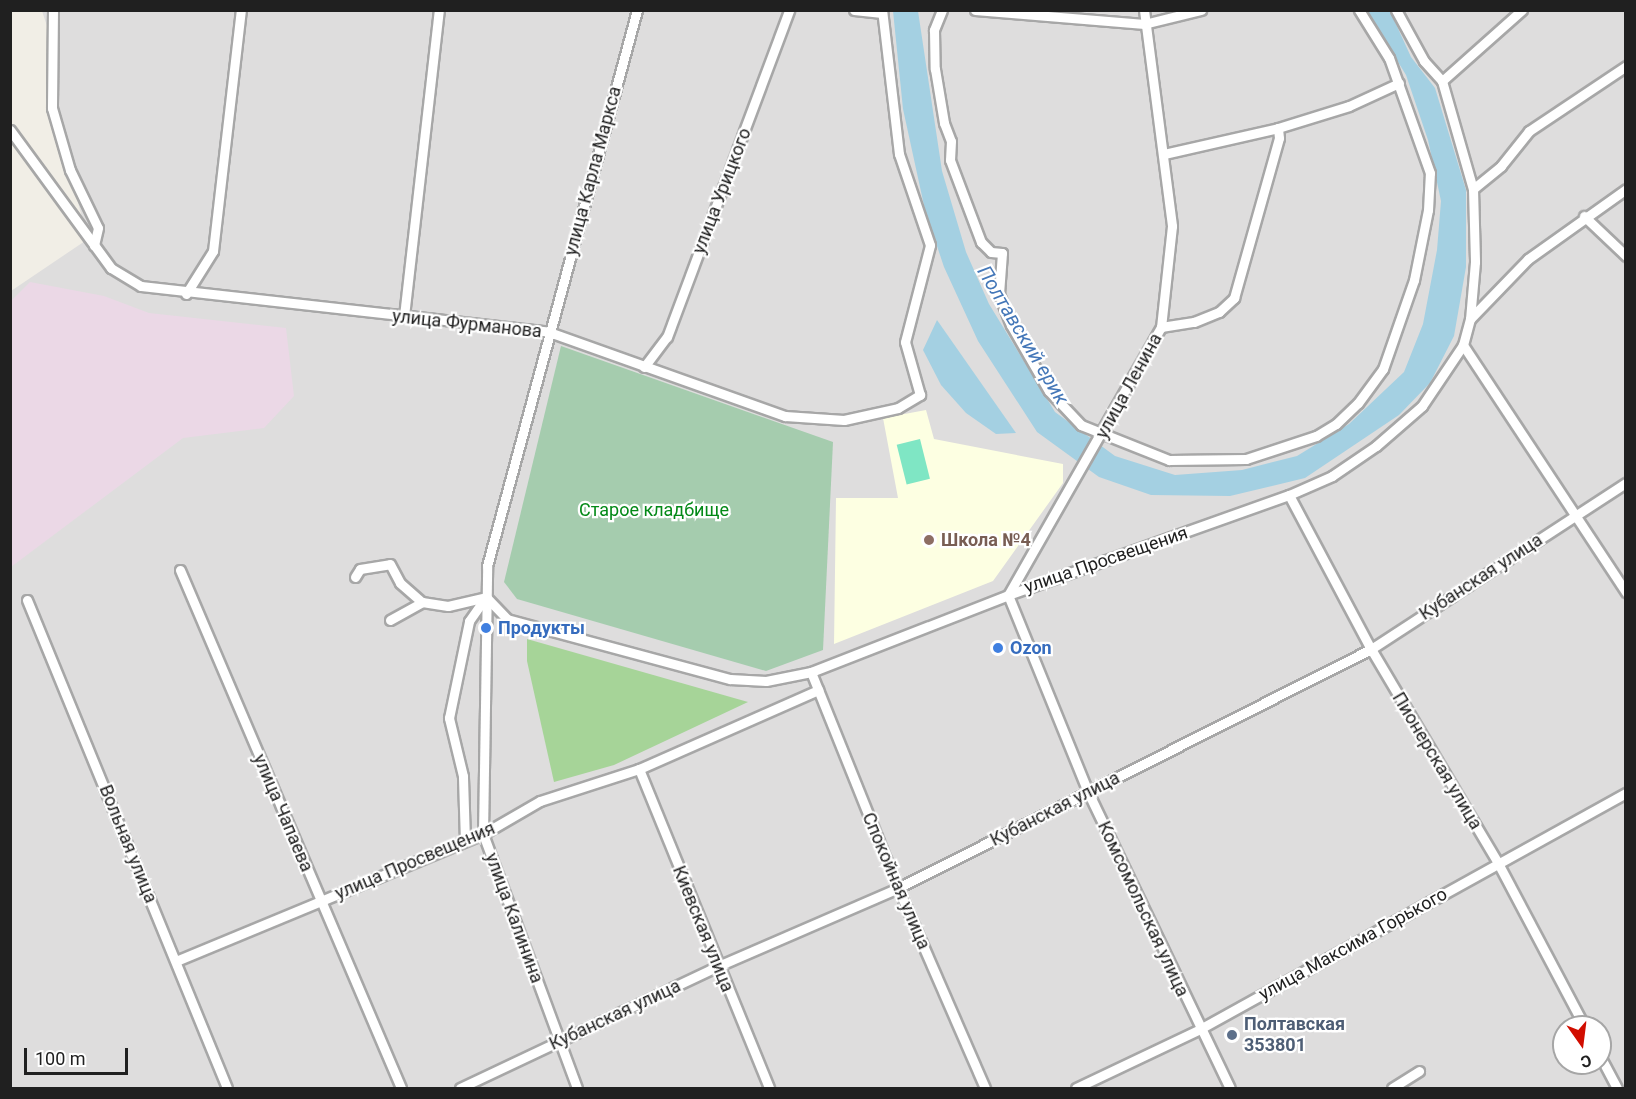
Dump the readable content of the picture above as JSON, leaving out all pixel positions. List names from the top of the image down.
{
  "streets": {
    "street": [
      "улица Карла Маркса",
      "улица Урицкого",
      "улица Фурманова",
      "улица Ленина",
      "улица Просвещения",
      "Кубанская улица",
      "Пионерская улица",
      "улица Чапаева",
      "Вольная улица",
      "Спокойная улица",
      "Комсомольская улица",
      "улица Калинина",
      "Киевская улица",
      "улица Максима Горького"
    ]
  },
  "crossings": [
    ["улица Карла Маркса", "улица Фурманова"],
    ["улица Карла Маркса", "улица Просвещения"],
    ["улица Карла Маркса", "улица Калинина"],
    ["улица Урицкого", "улица Фурманова"],
    ["улица Ленина", "улица Просвещения"],
    ["улица Ленина", "Комсомольская улица"],
    ["улица Просвещения", "Пионерская улица"],
    ["улица Просвещения", "улица Чапаева"],
    ["улица Просвещения", "Вольная улица"],
    ["улица Просвещения", "Спокойная улица"],
    ["улица Просвещения", "Комсомольская улица"],
    ["улица Просвещения", "улица Калинина"],
    ["улица Просвещения", "Киевская улица"],
    ["Кубанская улица", "Пионерская улица"],
    ["Кубанская улица", "Спокойная улица"],
    ["Кубанская улица", "Комсомольская улица"],
    ["Кубанская улица", "улица Калинина"],
    ["Кубанская улица", "Киевская улица"],
    ["Пионерская улица", "улица Максима Горького"],
    ["Комсомольская улица", "улица Максима Горького"]
  ],
  "water": ["Полтавский ерик"],
  "parks": ["Старое кладбище"],
  "places": [
    "Школа №4",
    "Продукты",
    "Ozon",
    "Полтавская 353801"
  ],
  "scale_bar": "100 m",
  "north": "bottom"
}
